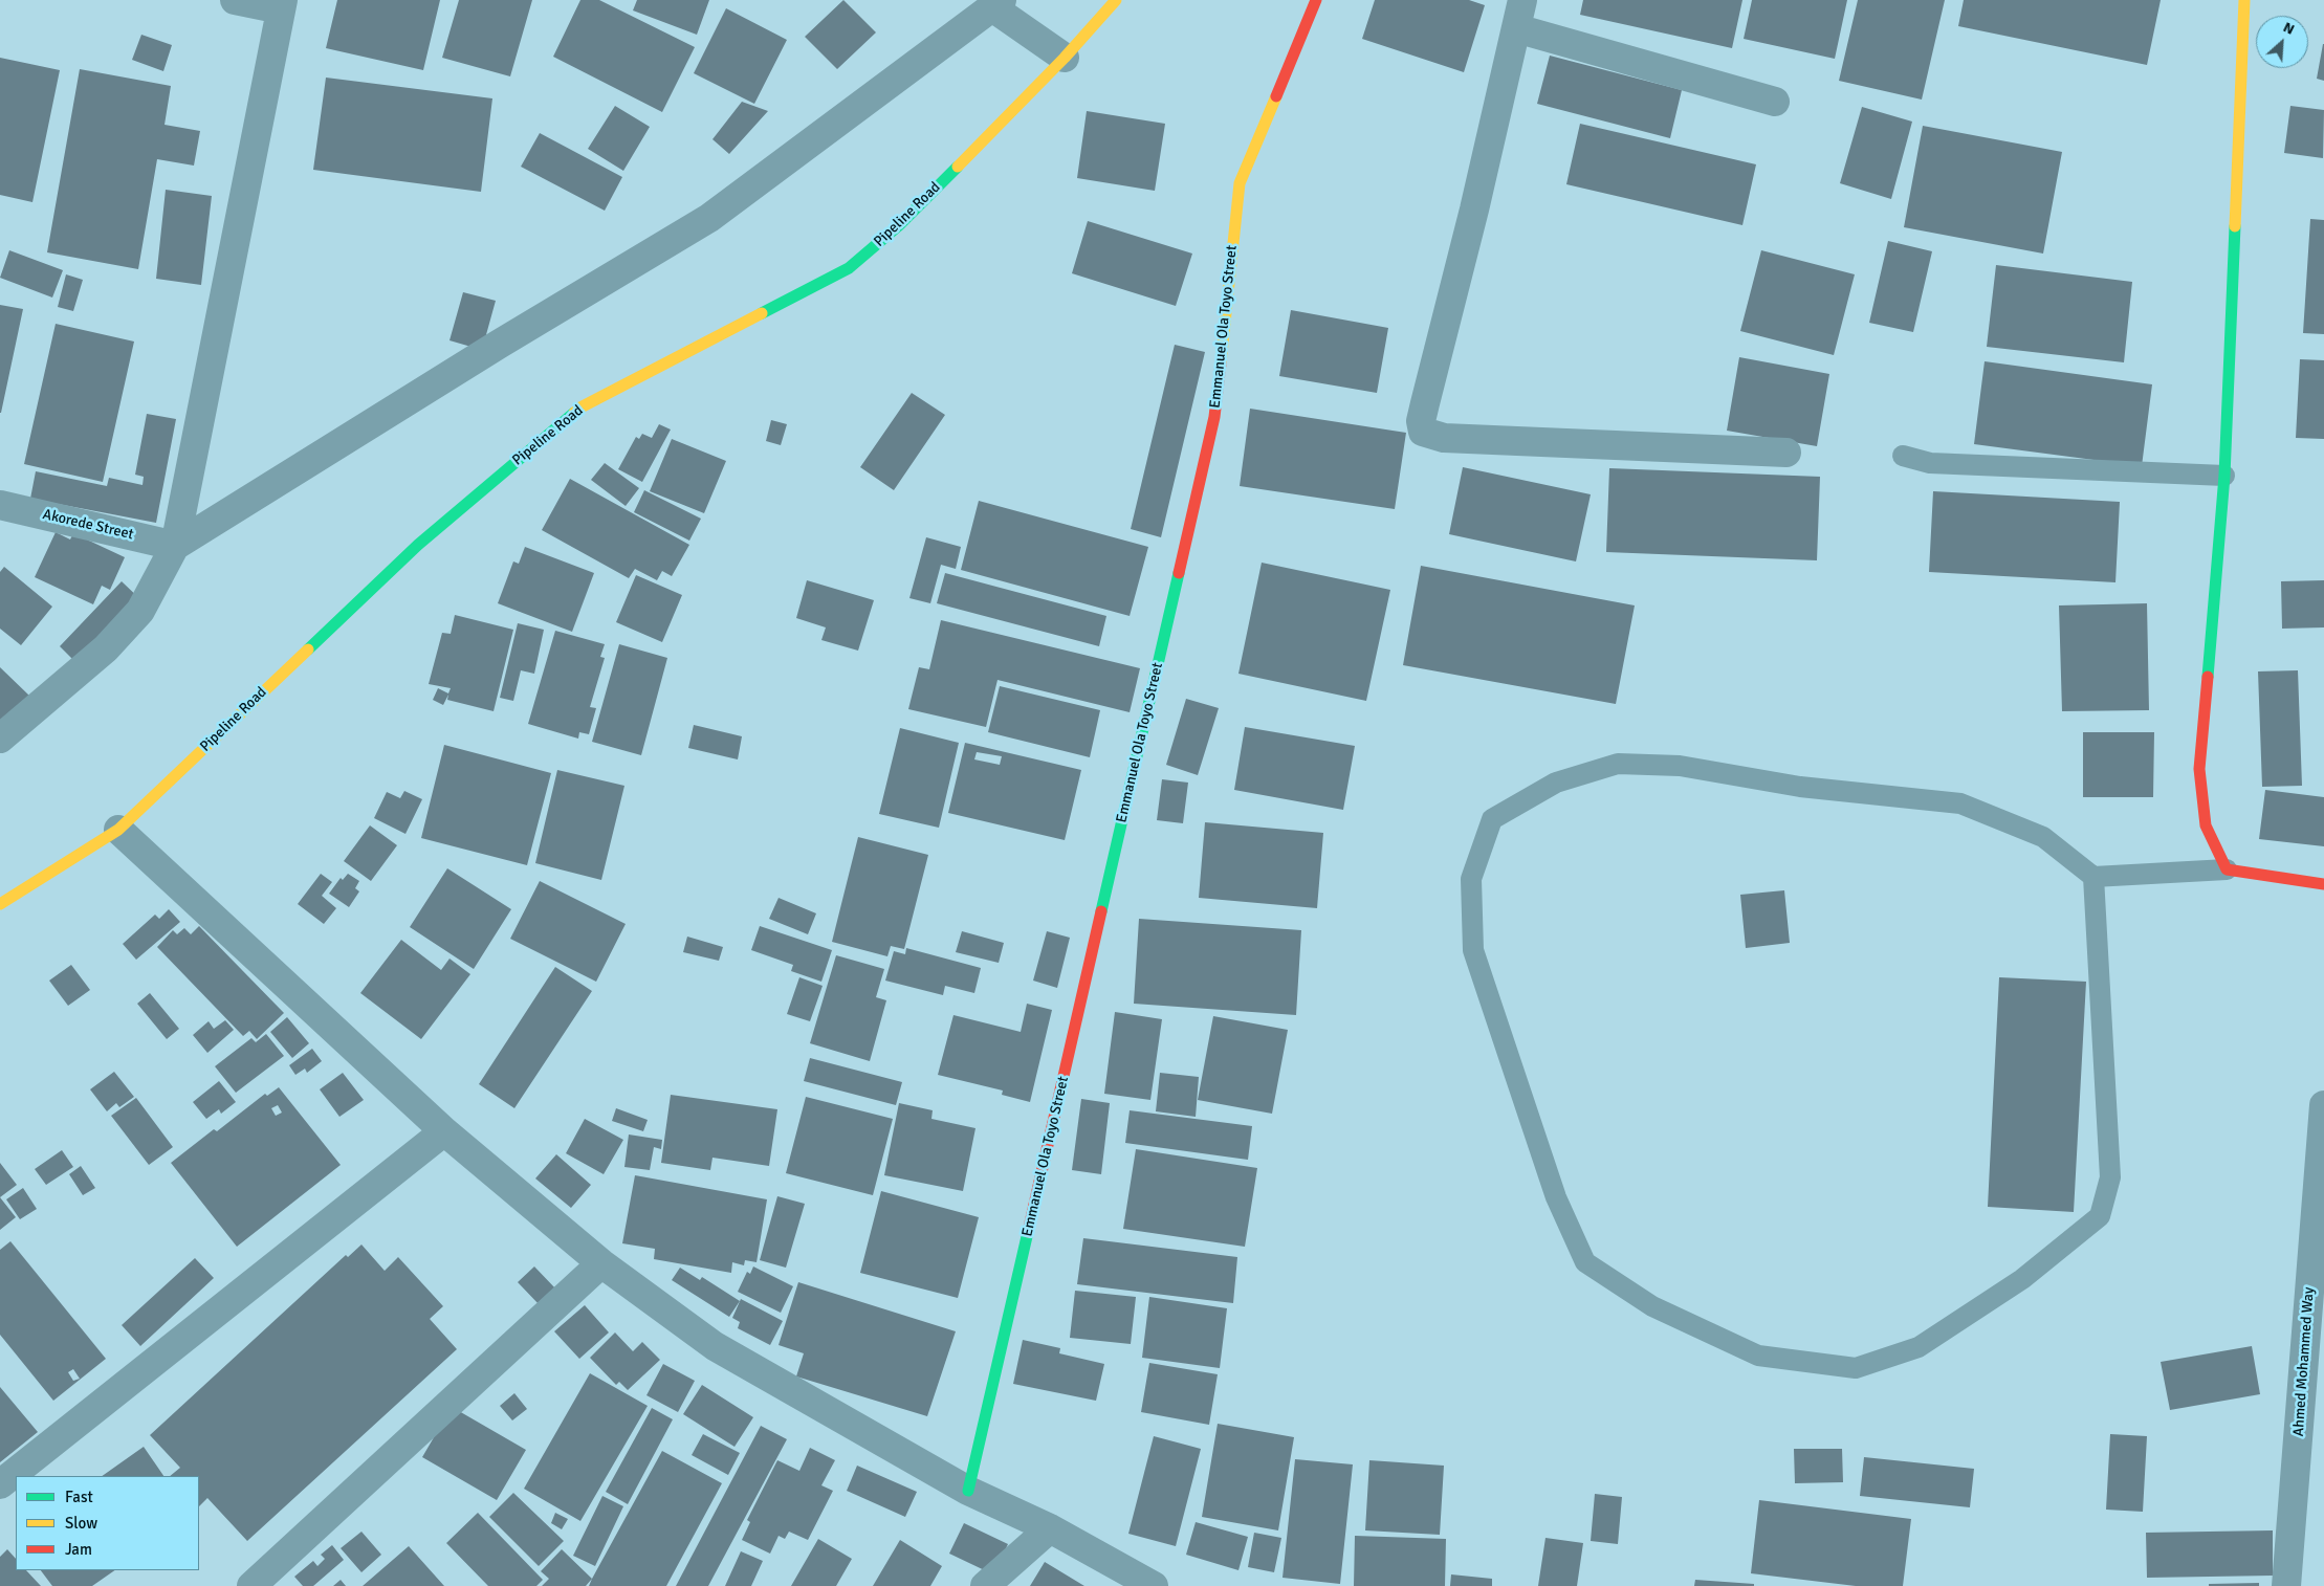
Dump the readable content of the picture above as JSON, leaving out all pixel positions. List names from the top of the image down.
{
  "streets": {
    "street": [
      "Pipeline Road",
      "Emmanuel Ola Toyo Street",
      "Akorede Street",
      "Ahmed Mohammed Way"
    ]
  },
  "legend": ["Fast", "Slow", "Jam"],
  "north": "top right"
}
